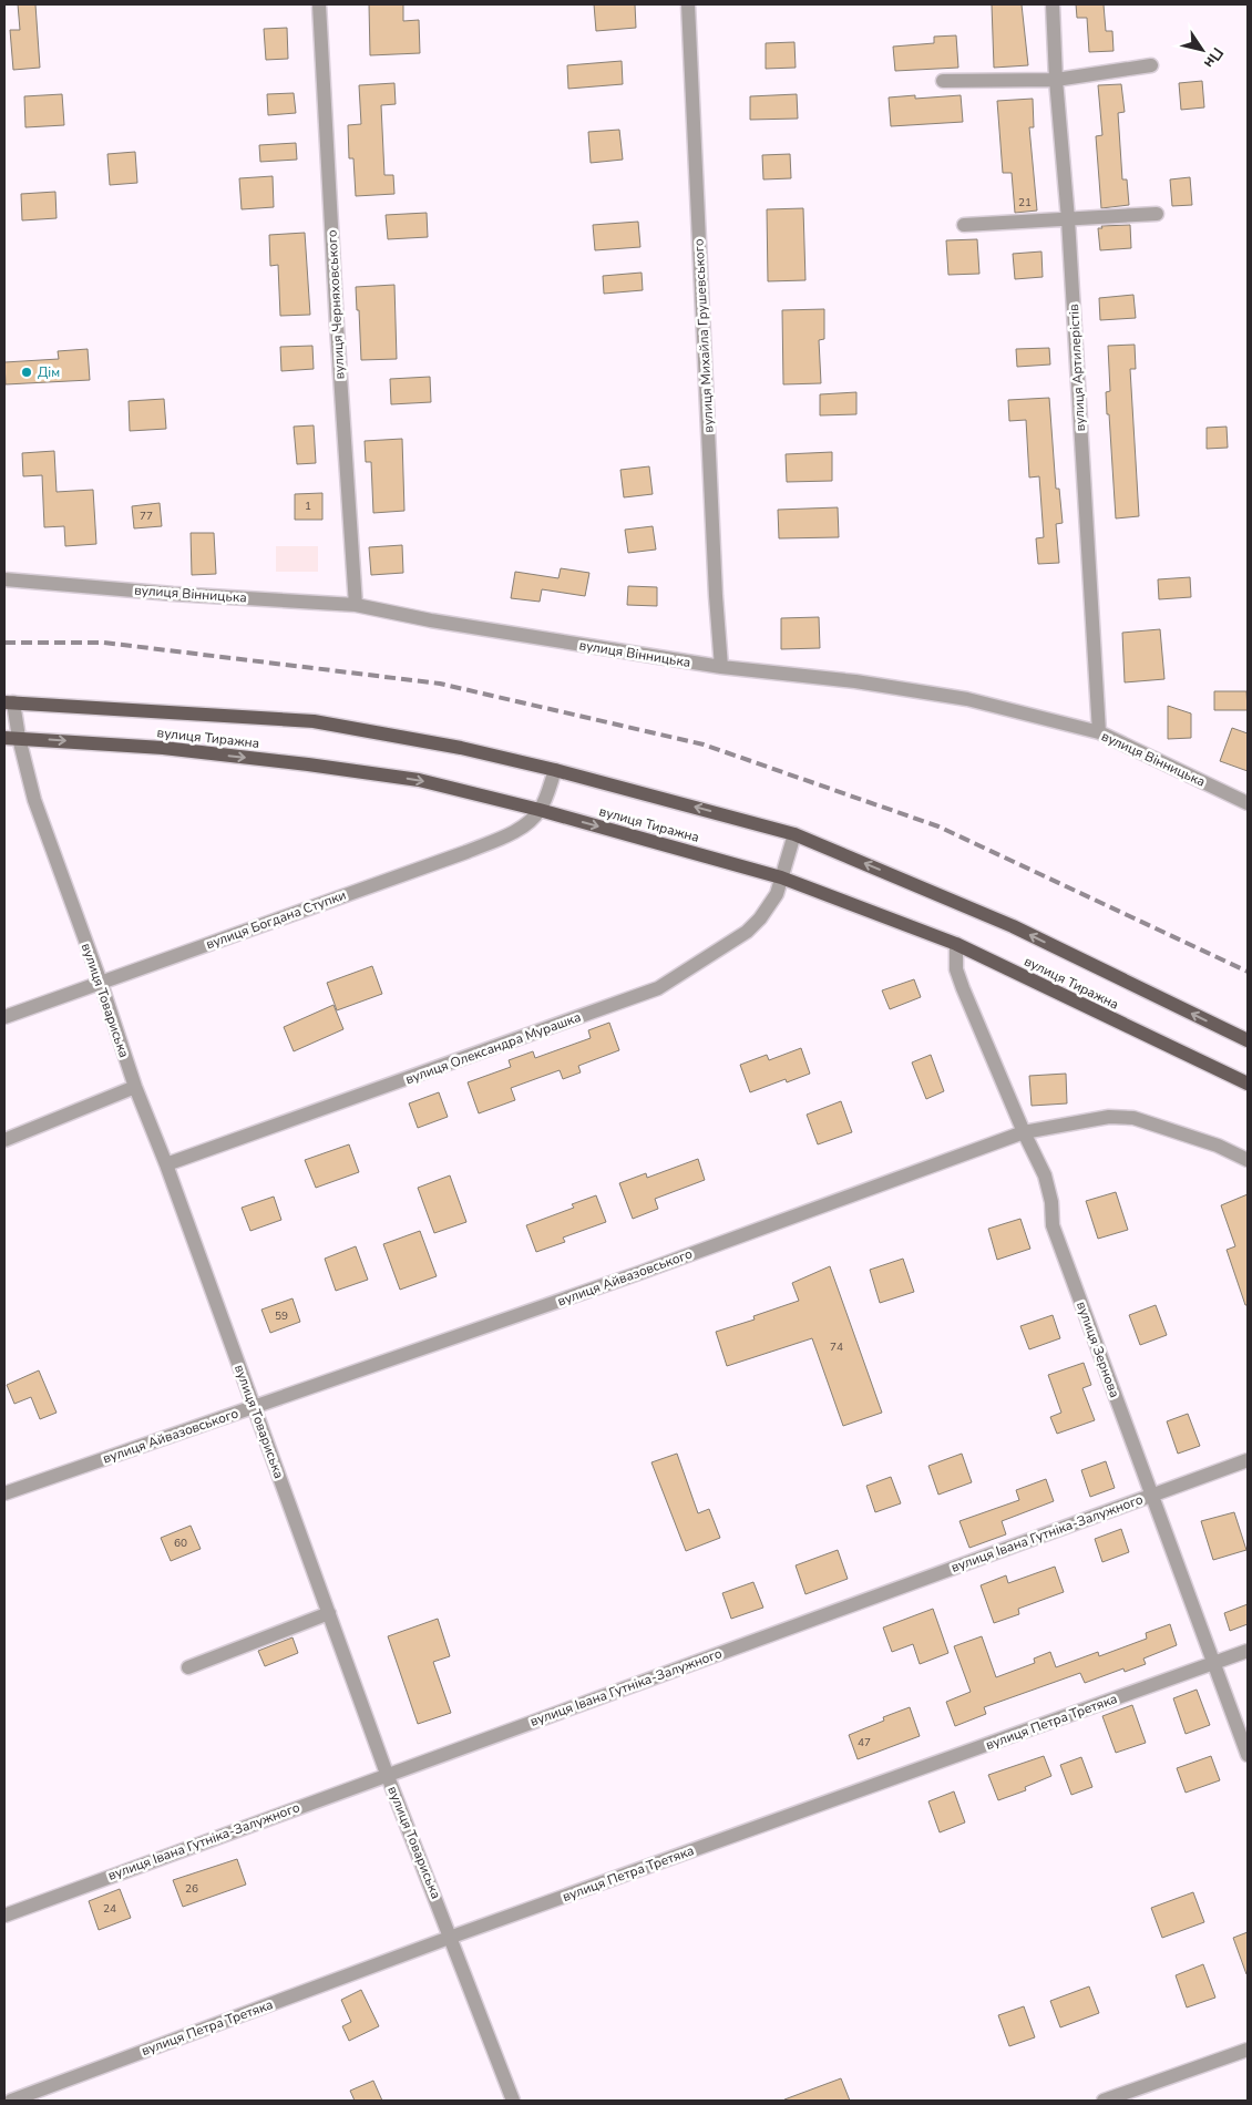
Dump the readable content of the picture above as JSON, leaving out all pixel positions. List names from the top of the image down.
{
  "streets": {
    "main road": ["вулиця Тиражна"],
    "street": [
      "вулиця Черняховського",
      "вулиця Михайла Грушевського",
      "вулиця Артилерістів",
      "вулиця Вінницька",
      "вулиця Богдана Ступки",
      "вулиця Товариська",
      "вулиця Олександра Мурашка",
      "вулиця Айвазовського",
      "вулиця Зернова",
      "вулиця Івана Гутніка-Залужного",
      "вулиця Петра Третяка"
    ]
  },
  "crossings": [
    ["вулиця Черняховського", "вулиця Вінницька"],
    ["вулиця Михайла Грушевського", "вулиця Вінницька"],
    ["вулиця Артилерістів", "вулиця Вінницька"],
    ["вулиця Тиражна", "вулиця Богдана Ступки"],
    ["вулиця Тиражна", "вулиця Товариська"],
    ["вулиця Тиражна", "вулиця Олександра Мурашка"],
    ["вулиця Тиражна", "вулиця Зернова"],
    ["вулиця Богдана Ступки", "вулиця Товариська"],
    ["вулиця Товариська", "вулиця Олександра Мурашка"],
    ["вулиця Товариська", "вулиця Айвазовського"],
    ["вулиця Товариська", "вулиця Івана Гутніка-Залужного"],
    ["вулиця Товариська", "вулиця Петра Третяка"],
    ["вулиця Айвазовського", "вулиця Зернова"],
    ["вулиця Зернова", "вулиця Івана Гутніка-Залужного"],
    ["вулиця Зернова", "вулиця Петра Третяка"]
  ],
  "places": ["Дім"],
  "house_numbers": [
    "21",
    "1",
    "77",
    "59",
    "74",
    "60",
    "47",
    "26",
    "24"
  ],
  "north": "bottom right"
}
